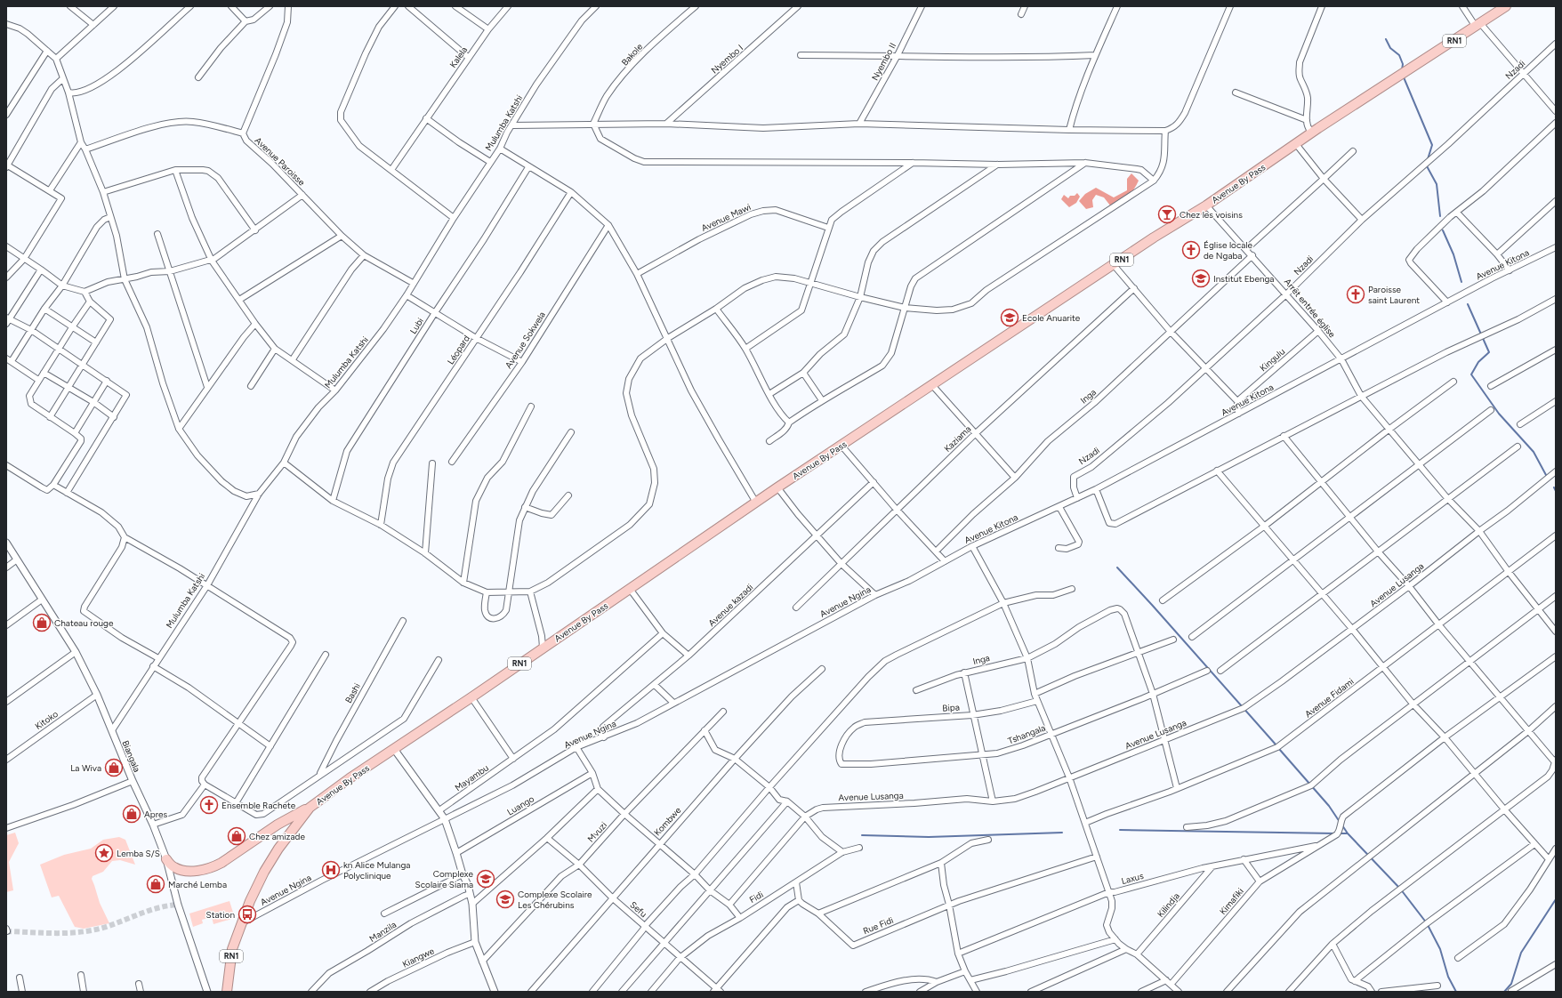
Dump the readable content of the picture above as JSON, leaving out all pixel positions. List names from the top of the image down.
{
  "streets": {
    "highway": ["RN1", "Avenue By Pass"],
    "street": [
      "Bakole",
      "Kalela",
      "Nyembo I",
      "Nyembo II",
      "Nzadi",
      "Mulumba Katshi",
      "Avenue Paroisse",
      "Avenue Mawi",
      "Avenue Kitona",
      "Arrêt entrée église",
      "Lubi",
      "Avenue Sokwela",
      "Léopard",
      "Kingulu",
      "Inga",
      "Kaziama",
      "Avenue Lusanga",
      "Avenue Ngina",
      "Avenue kazadi",
      "Bashi",
      "Avenue Fidami",
      "Bipa",
      "Kitoko",
      "Tshangala",
      "Biangala",
      "Mayambu",
      "Luango",
      "Kombwe",
      "Mvuzi",
      "Laxus",
      "Fidi",
      "Kimafiki",
      "Kilindja",
      "Sefu",
      "Rue Fidi",
      "Manzila",
      "Kiangwe"
    ]
  },
  "crossings": [
    ["Nzadi", "Avenue Kitona"],
    ["Nzadi", "Arrêt entrée église"],
    ["Mulumba Katshi", "Avenue Paroisse"],
    ["Mulumba Katshi", "Biangala"],
    ["Avenue By Pass", "Arrêt entrée église"],
    ["Avenue By Pass", "Avenue Ngina"],
    ["Avenue Kitona", "Arrêt entrée église"],
    ["Avenue Kitona", "Avenue Ngina"],
    ["Arrêt entrée église", "Kingulu"],
    ["Arrêt entrée église", "Inga"],
    ["Arrêt entrée église", "Avenue Lusanga"],
    ["Arrêt entrée église", "Avenue Fidami"],
    ["Avenue Ngina", "Avenue kazadi"],
    ["Bipa", "Tshangala"],
    ["Kitoko", "Biangala"],
    ["Kombwe", "Sefu"],
    ["Mvuzi", "Sefu"],
    ["Laxus", "Kimafiki"],
    ["Laxus", "Kilindja"],
    ["Fidi", "Sefu"]
  ],
  "places": {
    "bar": ["Chez les voisins"],
    "church": ["Église locale de Ngaba", "Paroisse saint Laurent", "Ensemble Rachete"],
    "school or university": [
      "Institut Ebenga",
      "Ecole Anuarite",
      "Complexe Scolaire Siama",
      "Complexe Scolaire Les Chérubins"
    ],
    "shop": [
      "Chateau rouge",
      "La Wiva",
      "Apres",
      "Chez amizade",
      "Marché Lemba"
    ],
    "place": ["Lemba S/S"],
    "hospital": ["kn Alice Mulanga Polyclinique"],
    "bus stop": ["Station"]
  }
}
